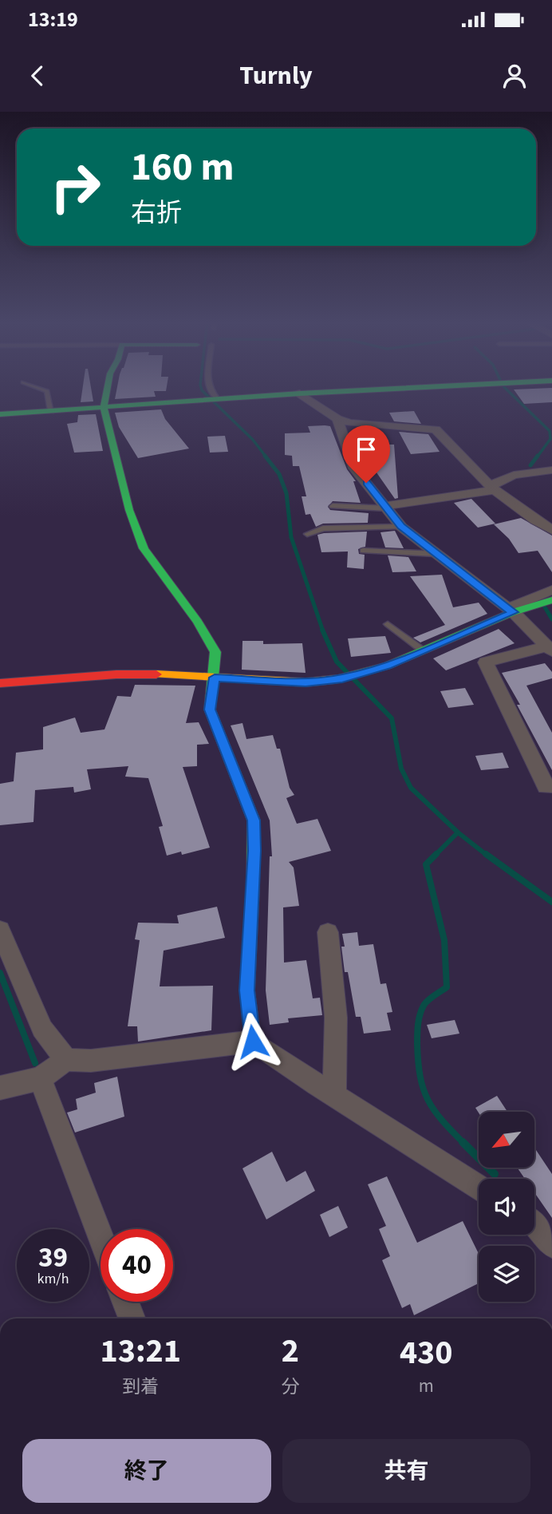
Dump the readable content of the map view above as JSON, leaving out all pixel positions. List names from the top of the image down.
{
  "north": "bottom left",
  "page": {
    "status": "13:19",
    "header": "Turnly",
    "turn": ["160 m", "右折"],
    "speed": "39 km/h",
    "limit": "40",
    "eta": [
      "13:21",
      "到着",
      "2",
      "分",
      "430",
      "m"
    ],
    "buttons": ["終了", "共有"]
  }
}
